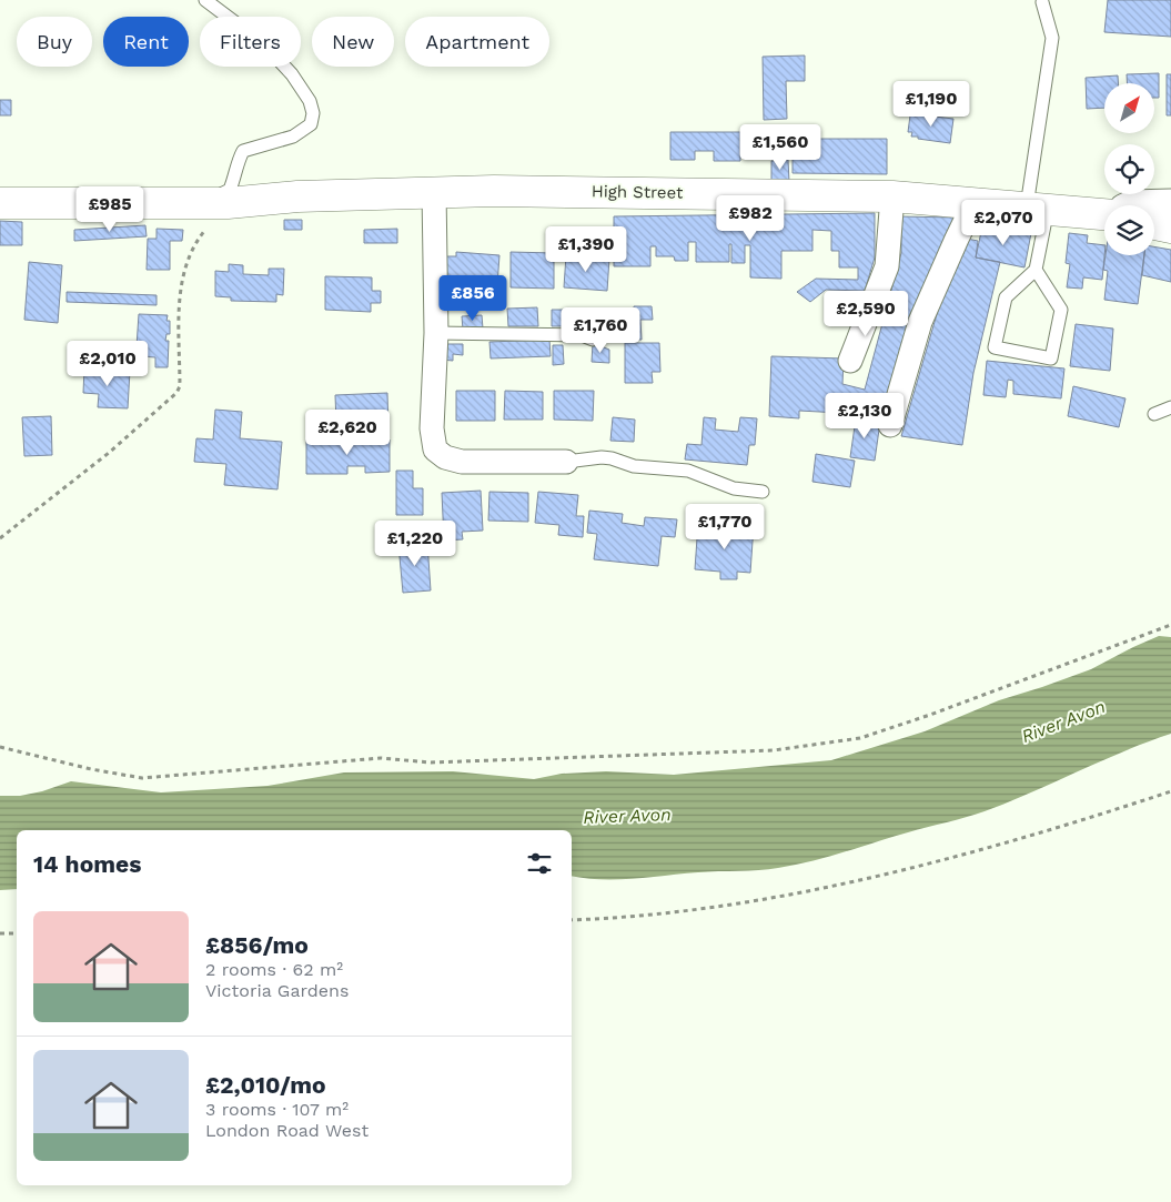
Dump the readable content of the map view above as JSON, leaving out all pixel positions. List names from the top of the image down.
{
  "streets": {
    "street": ["High Street"]
  },
  "water": ["River Avon"],
  "north": "top right",
  "page": {
    "chip": [
      "Buy",
      "Rent",
      "Filters",
      "New",
      "Apartment"
    ],
    "price": [
      "£1,190",
      "£1,560",
      "£985",
      "£982",
      "£2,070",
      "£1,390",
      "£856",
      "£2,590",
      "£1,760",
      "£2,010",
      "£2,130",
      "£2,620",
      "£1,770",
      "£1,220"
    ],
    "heading": "14 homes",
    "list": [
      {
        "name": "£856/mo",
        "note": "2 rooms · 62 m² · Victoria Gardens"
      },
      {
        "name": "£2,010/mo",
        "note": "3 rooms · 107 m² · London Road West"
      }
    ]
  }
}
